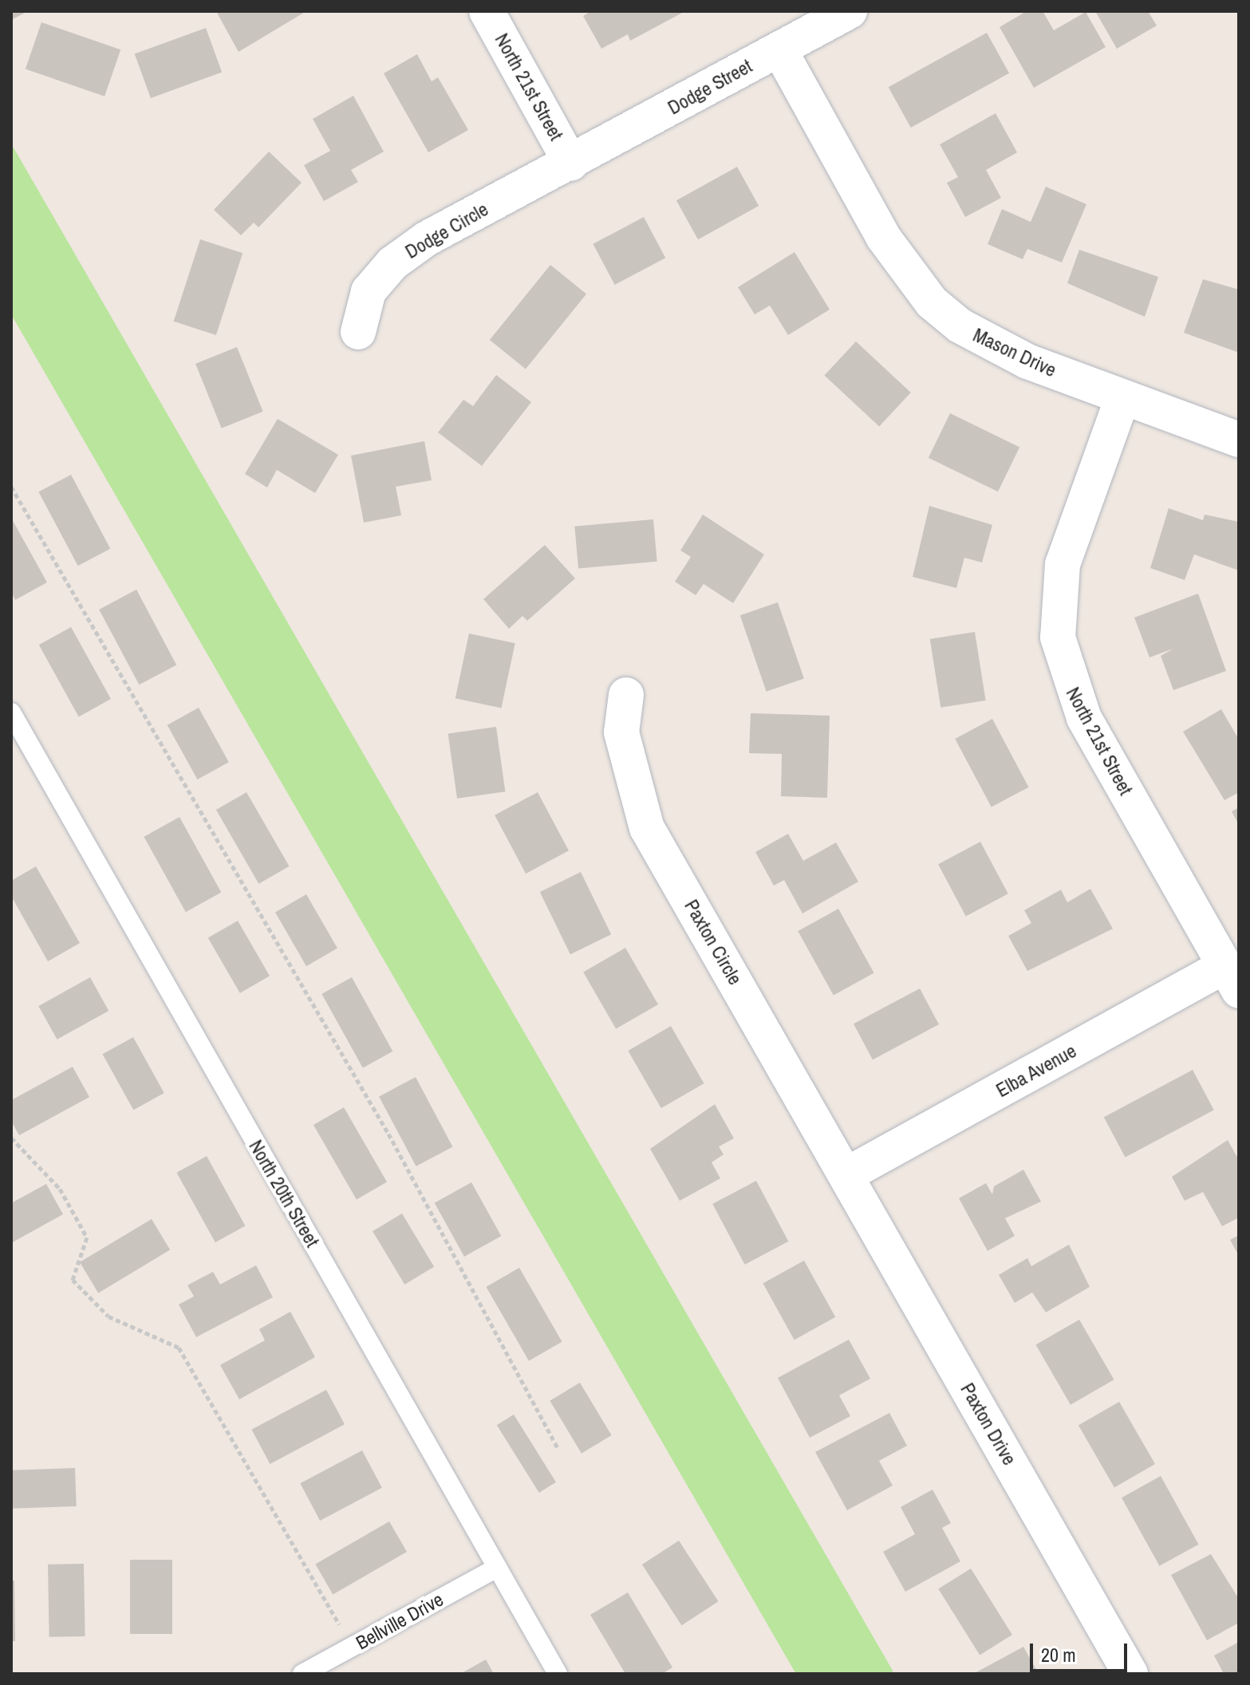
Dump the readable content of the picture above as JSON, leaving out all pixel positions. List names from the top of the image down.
{
  "streets": {
    "street": [
      "North 21st Street",
      "Dodge Street",
      "Dodge Circle",
      "Mason Drive",
      "Paxton Circle",
      "Elba Avenue",
      "Paxton Drive"
    ],
    "lane": ["North 20th Street", "Bellville Drive"]
  },
  "crossings": [
    ["North 21st Street", "Dodge Street"],
    ["North 21st Street", "Dodge Circle"],
    ["North 21st Street", "Mason Drive"],
    ["North 21st Street", "Elba Avenue"],
    ["Dodge Street", "Dodge Circle"],
    ["Dodge Street", "Mason Drive"],
    ["Paxton Circle", "Elba Avenue"],
    ["Paxton Circle", "Paxton Drive"],
    ["Elba Avenue", "Paxton Drive"],
    ["North 20th Street", "Bellville Drive"]
  ],
  "scale_bar": "20 m"
}
